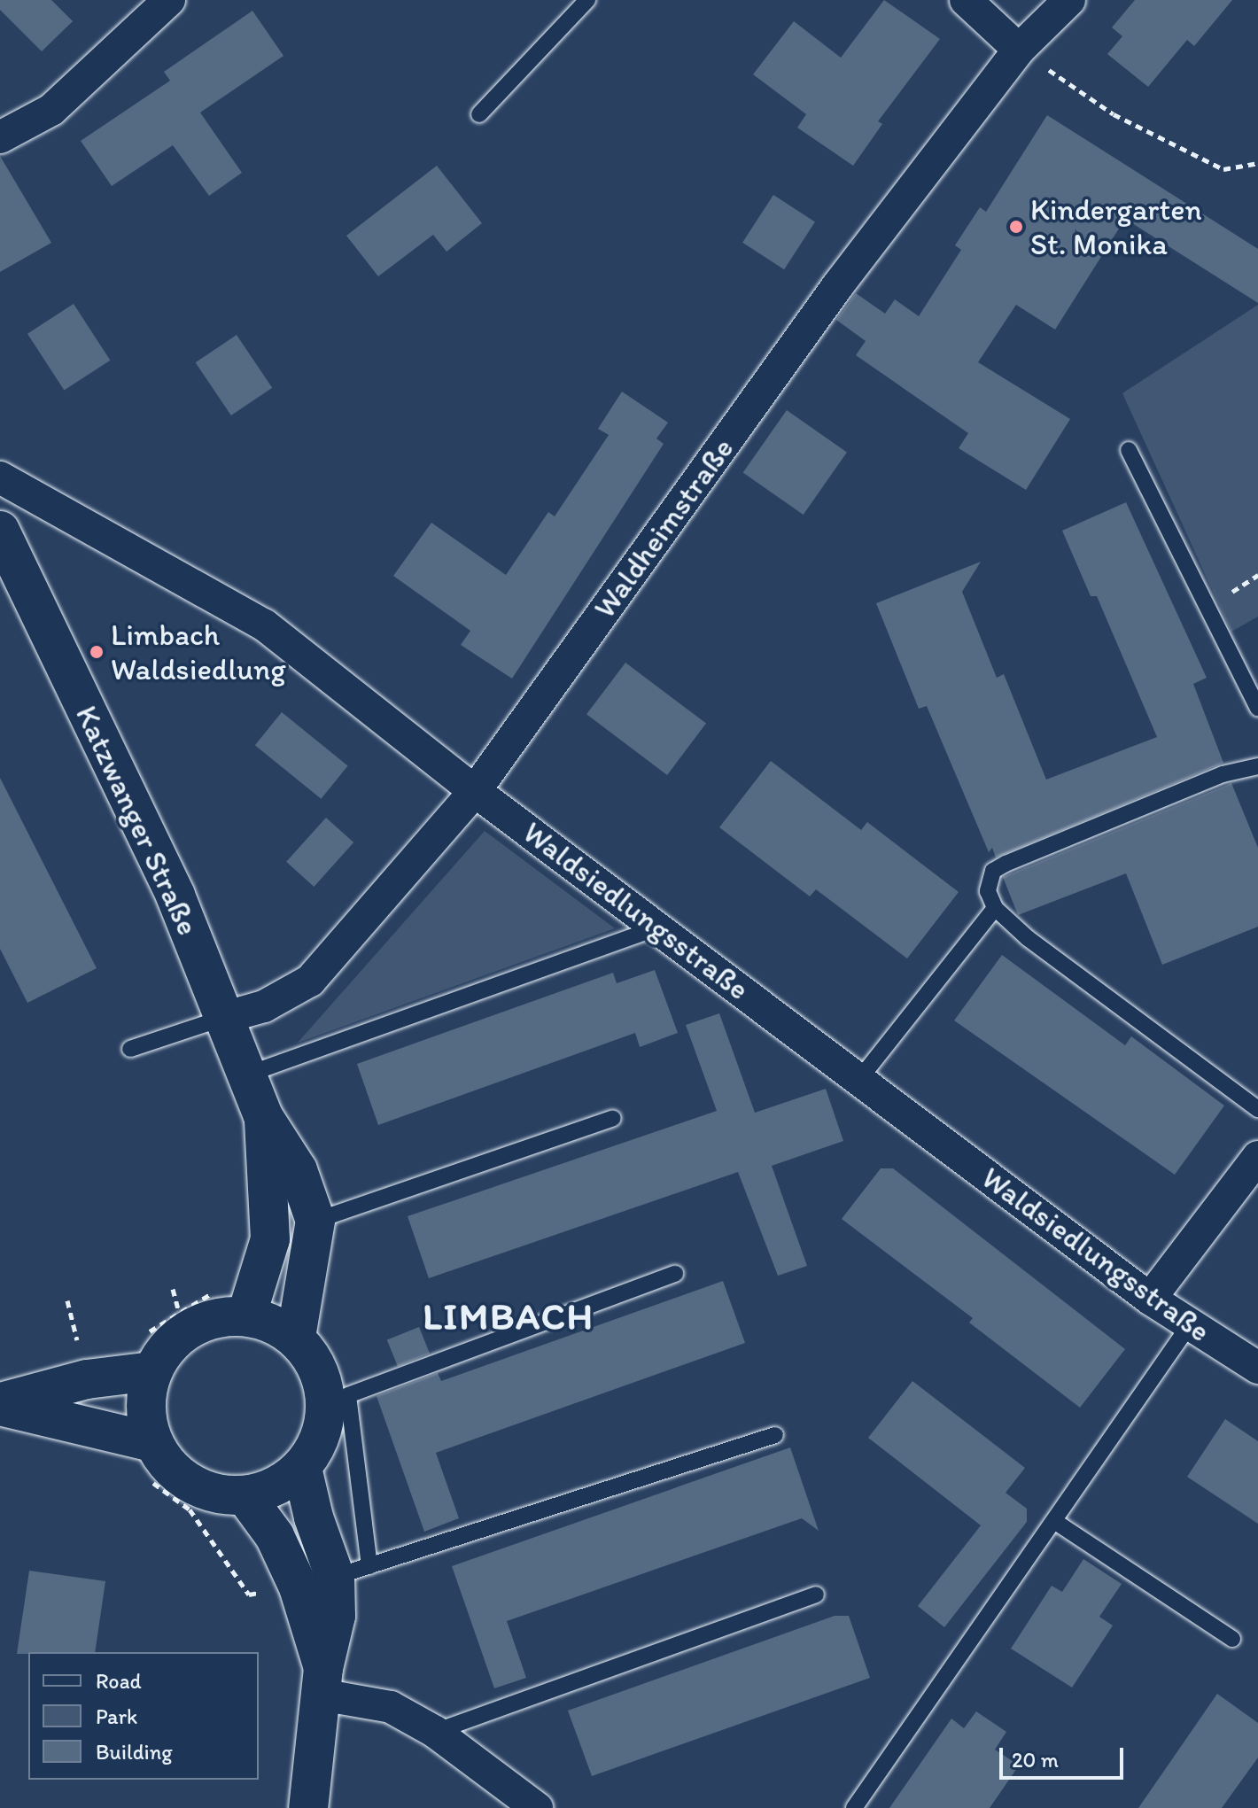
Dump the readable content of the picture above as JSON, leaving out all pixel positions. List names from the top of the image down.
{
  "streets": {
    "main road": ["Katzwanger Straße"],
    "street": ["Waldheimstraße", "Waldsiedlungsstraße"]
  },
  "crossings": [
    ["Waldheimstraße", "Katzwanger Straße"],
    ["Waldheimstraße", "Waldsiedlungsstraße"]
  ],
  "districts": ["LIMBACH"],
  "places": ["Kindergarten St. Monika", "Limbach Waldsiedlung"],
  "legend": ["Road", "Park", "Building"],
  "scale_bar": "20 m"
}
